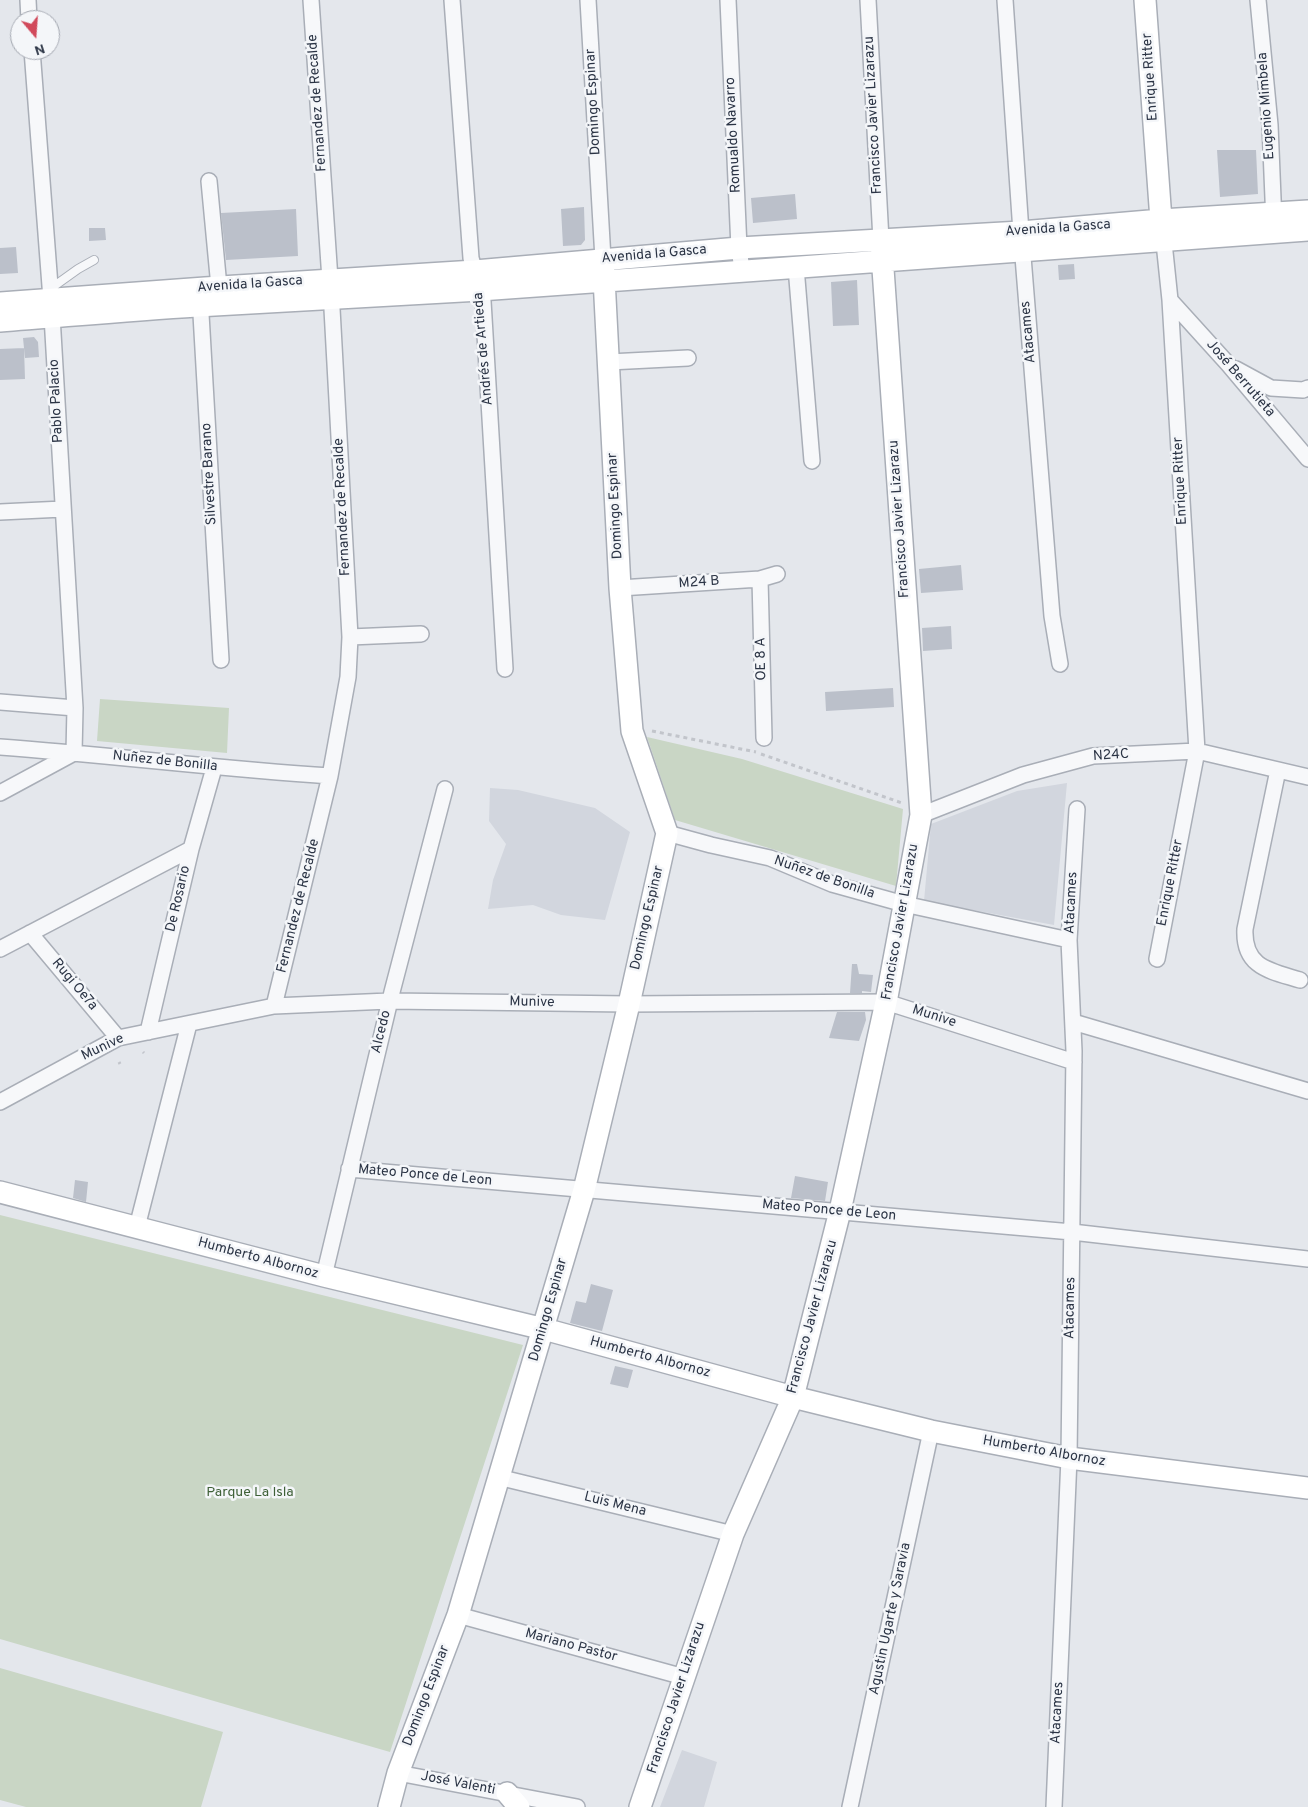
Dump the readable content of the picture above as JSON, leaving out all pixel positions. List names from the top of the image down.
{
  "streets": {
    "street": [
      "Enrique Ritter",
      "Domingo Espinar",
      "Fernandez de Recalde",
      "Eugenio Mimbela",
      "Francisco Javier Lizarazu",
      "Romualdo Navarro",
      "Avenida la Gasca",
      "Atacames",
      "Andrés de Artieda",
      "José Berrutieta",
      "Pablo Palacio",
      "Silvestre Barano",
      "M24 B",
      "OE 8 A",
      "N24C",
      "Nuñez de Bonilla",
      "De Rosario",
      "Rugi Oe7a",
      "Munive",
      "Alcedo",
      "Mateo Ponce de Leon",
      "Humberto Albornoz",
      "Luis Mena",
      "Agustin Ugarte y Saravia",
      "Mariano Pastor",
      "José Valenti"
    ]
  },
  "crossings": [
    ["Enrique Ritter", "Avenida la Gasca"],
    ["Enrique Ritter", "José Berrutieta"],
    ["Enrique Ritter", "N24C"],
    ["Domingo Espinar", "Avenida la Gasca"],
    ["Domingo Espinar", "M24 B"],
    ["Domingo Espinar", "Nuñez de Bonilla"],
    ["Domingo Espinar", "Munive"],
    ["Domingo Espinar", "Mateo Ponce de Leon"],
    ["Domingo Espinar", "Humberto Albornoz"],
    ["Domingo Espinar", "Luis Mena"],
    ["Domingo Espinar", "Mariano Pastor"],
    ["Domingo Espinar", "José Valenti"],
    ["Fernandez de Recalde", "Avenida la Gasca"],
    ["Fernandez de Recalde", "Nuñez de Bonilla"],
    ["Fernandez de Recalde", "Munive"],
    ["Eugenio Mimbela", "Avenida la Gasca"],
    ["Francisco Javier Lizarazu", "Avenida la Gasca"],
    ["Francisco Javier Lizarazu", "N24C"],
    ["Francisco Javier Lizarazu", "Nuñez de Bonilla"],
    ["Francisco Javier Lizarazu", "Munive"],
    ["Francisco Javier Lizarazu", "Mateo Ponce de Leon"],
    ["Francisco Javier Lizarazu", "Humberto Albornoz"],
    ["Francisco Javier Lizarazu", "Luis Mena"],
    ["Francisco Javier Lizarazu", "Mariano Pastor"],
    ["Romualdo Navarro", "Avenida la Gasca"],
    ["Avenida la Gasca", "Atacames"],
    ["Avenida la Gasca", "Andrés de Artieda"],
    ["Avenida la Gasca", "Pablo Palacio"],
    ["Avenida la Gasca", "Silvestre Barano"],
    ["Atacames", "Nuñez de Bonilla"],
    ["Atacames", "Munive"],
    ["Atacames", "Mateo Ponce de Leon"],
    ["Atacames", "Humberto Albornoz"],
    ["Pablo Palacio", "Nuñez de Bonilla"],
    ["M24 B", "OE 8 A"],
    ["Nuñez de Bonilla", "De Rosario"],
    ["De Rosario", "Munive"],
    ["Rugi Oe7a", "Munive"],
    ["Munive", "Alcedo"],
    ["Alcedo", "Mateo Ponce de Leon"],
    ["Alcedo", "Humberto Albornoz"],
    ["Humberto Albornoz", "Agustin Ugarte y Saravia"]
  ],
  "parks": ["Parque La Isla"],
  "north": "bottom"
}
